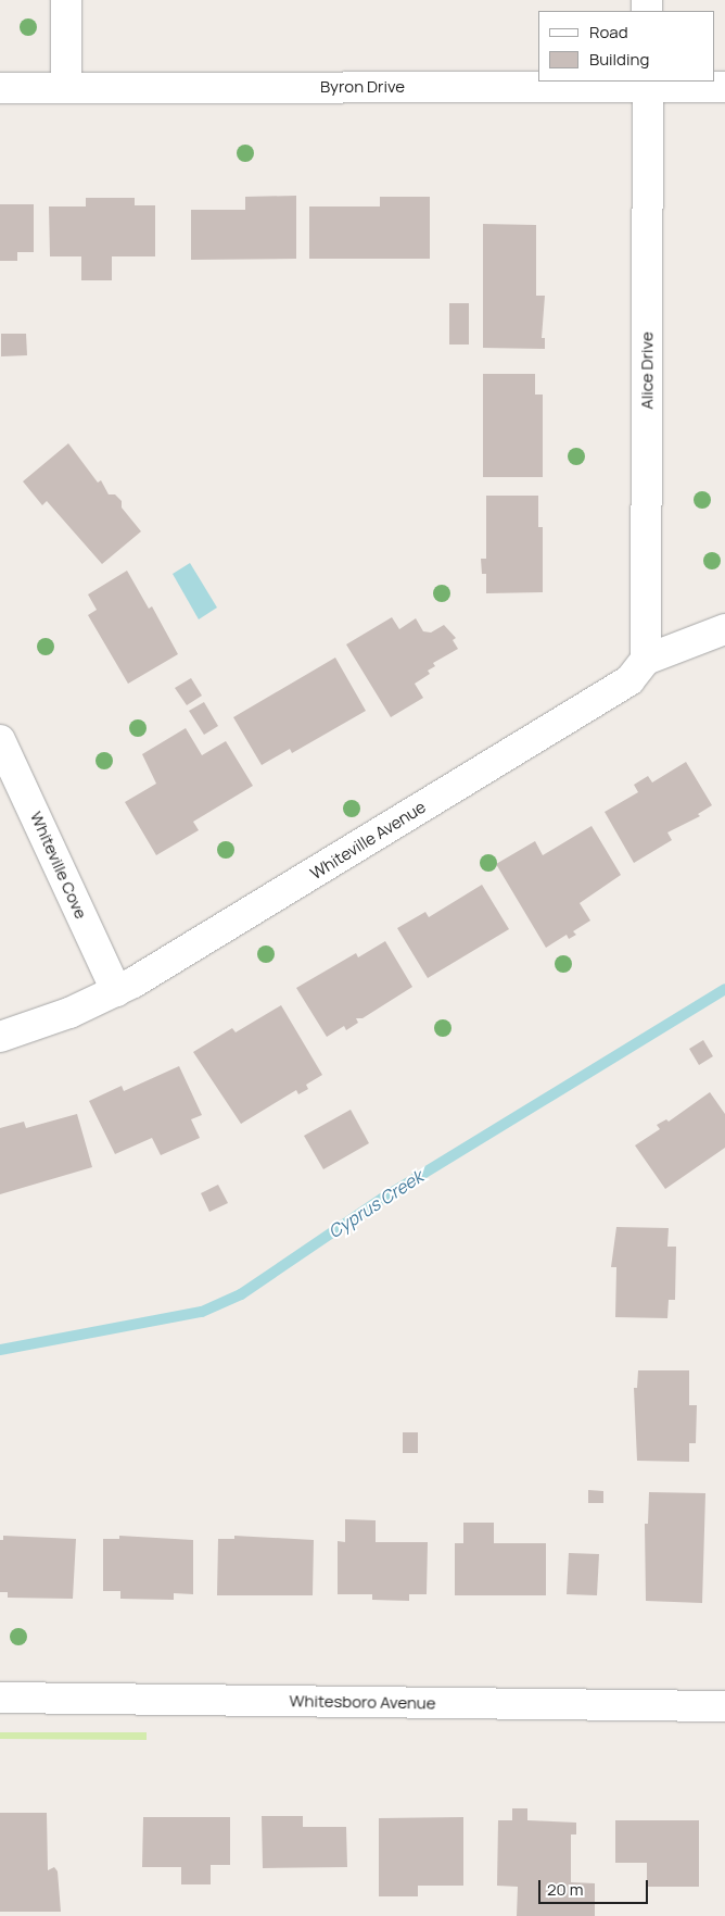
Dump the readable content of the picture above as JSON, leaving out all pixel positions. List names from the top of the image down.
{
  "streets": {
    "street": [
      "Byron Drive",
      "Alice Drive",
      "Whiteville Avenue",
      "Whiteville Cove",
      "Whitesboro Avenue"
    ]
  },
  "crossings": [
    ["Byron Drive", "Alice Drive"],
    ["Alice Drive", "Whiteville Avenue"],
    ["Whiteville Avenue", "Whiteville Cove"]
  ],
  "water": ["Cyprus Creek"],
  "legend": ["Road", "Building"],
  "scale_bar": "20 m"
}
